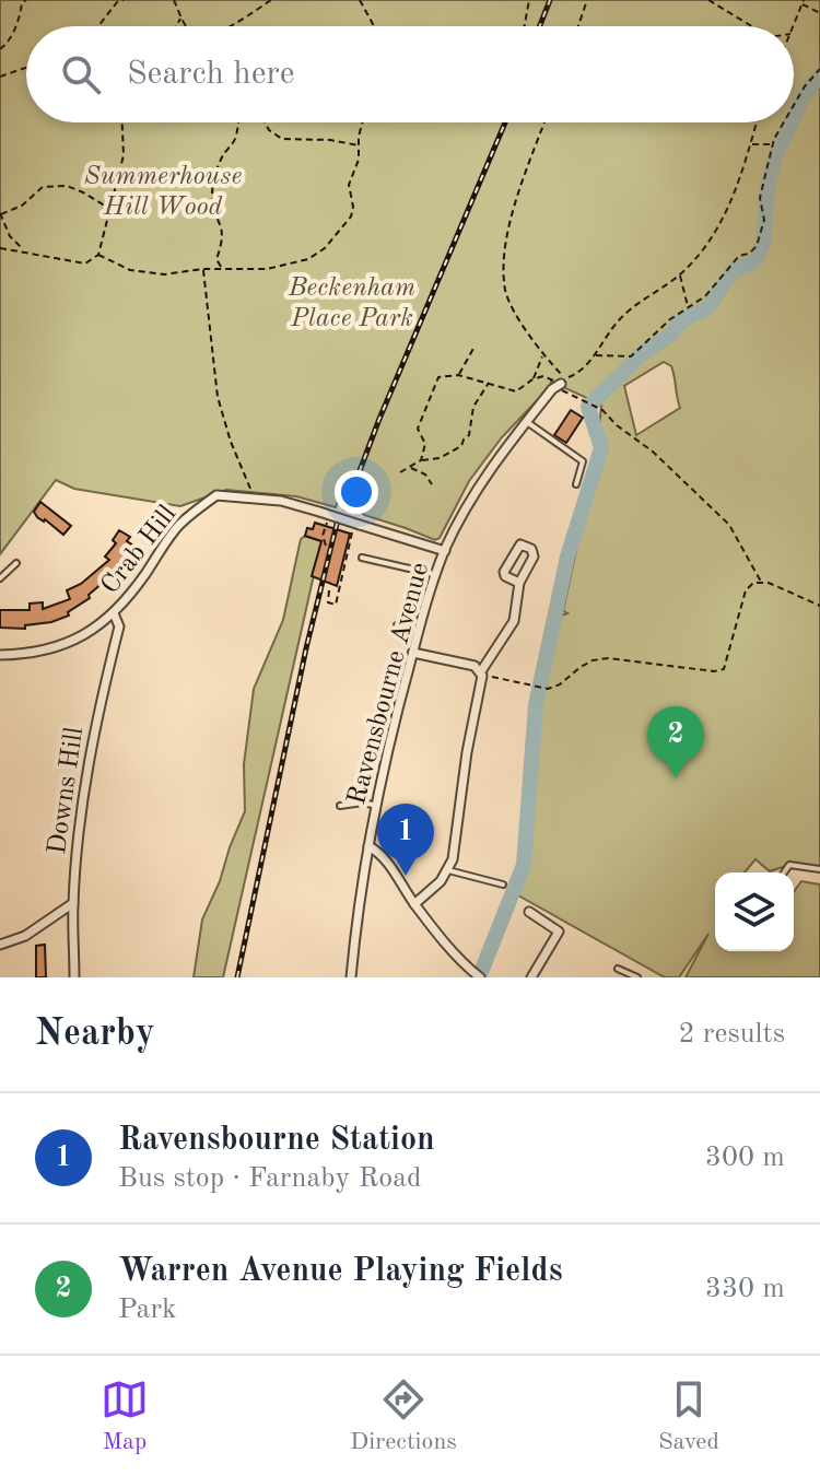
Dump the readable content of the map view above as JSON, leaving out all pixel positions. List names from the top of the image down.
{
  "streets": {
    "street": ["Crab Hill", "Ravensbourne Avenue", "Downs Hill"]
  },
  "crossings": [
    ["Crab Hill", "Ravensbourne Avenue"],
    ["Crab Hill", "Downs Hill"]
  ],
  "parks": ["Summerhouse Hill Wood", "Beckenham Place Park"],
  "page": {
    "search": "Search here",
    "pins": ["2", "1"],
    "heading": ["Nearby", "2 results"],
    "list": [
      {
        "mark": "1",
        "name": "Ravensbourne Station",
        "note": "Bus stop · Farnaby Road",
        "value": "300 m"
      },
      {
        "mark": "2",
        "name": "Warren Avenue Playing Fields",
        "note": "Park",
        "value": "330 m"
      }
    ],
    "nav": ["Map", "Directions", "Saved"]
  }
}
